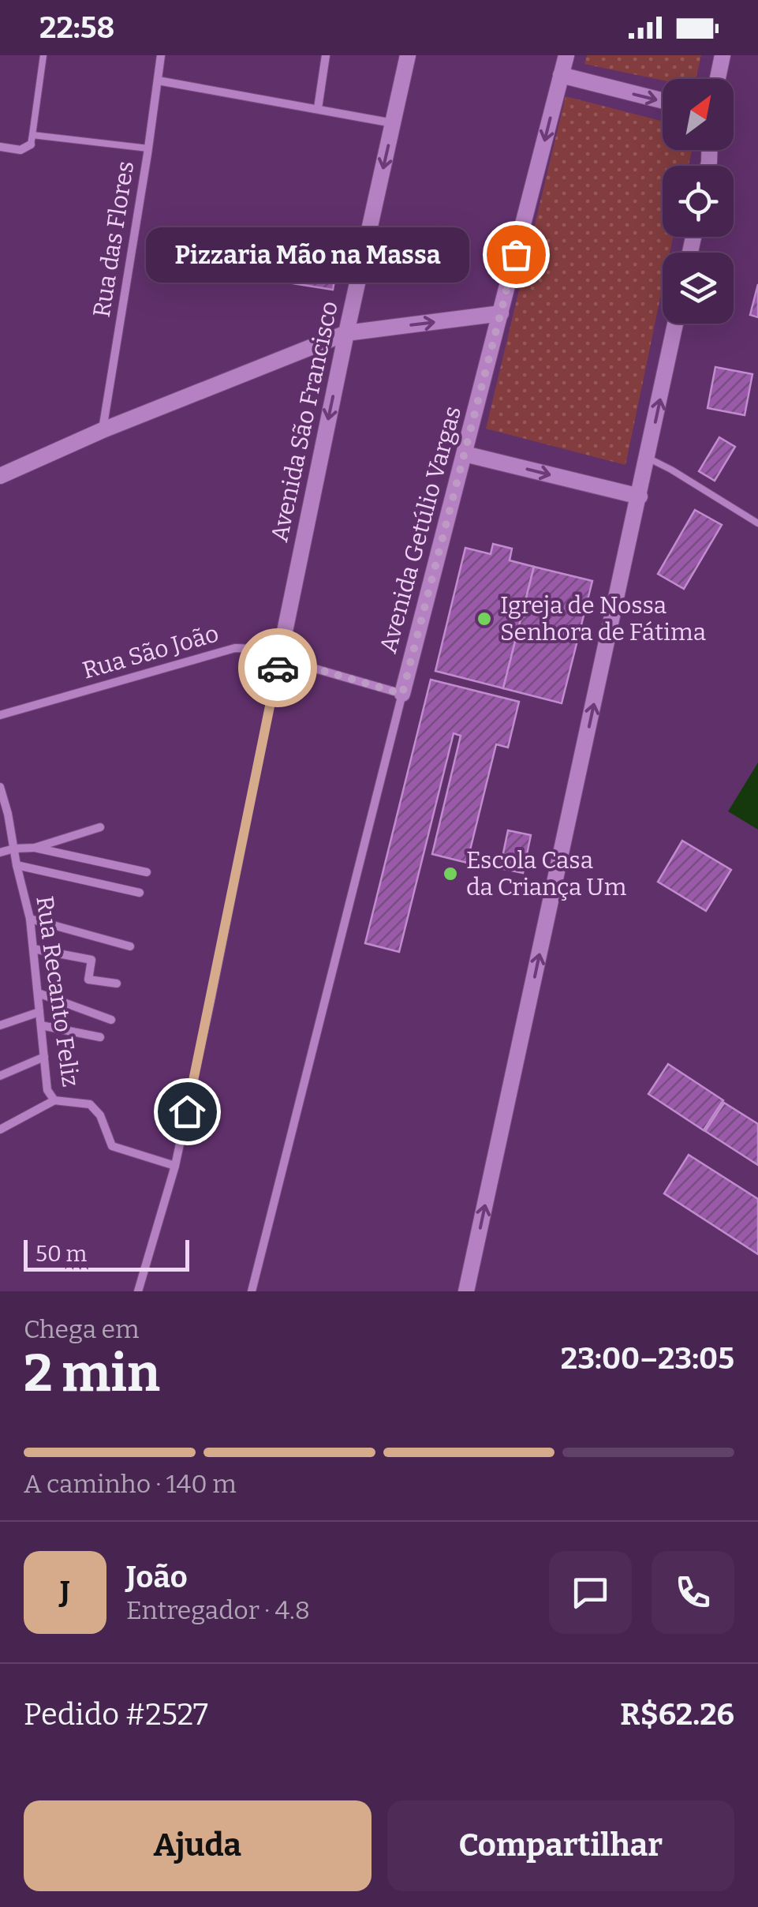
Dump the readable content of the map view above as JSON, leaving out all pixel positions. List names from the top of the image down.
{
  "streets": {
    "street": [
      "Rua das Flores",
      "Avenida São Francisco",
      "Avenida Getúlio Vargas",
      "Rua São João",
      "Rua Recanto Feliz"
    ]
  },
  "crossings": [
    ["Avenida São Francisco", "Rua São João"],
    ["Avenida Getúlio Vargas", "Rua São João"]
  ],
  "one_way": ["Avenida São Francisco"],
  "places": ["Pizzaria Mão na Massa", "Igreja de Nossa Senhora de Fátima", "Escola Casa da Criança Um"],
  "scale_bar": "50 m",
  "north": "top right",
  "page": {
    "status": "22:58",
    "bubble": "Pizzaria Mão na Massa",
    "scale": "50 m",
    "heading": ["2 min", "Chega em", "23:00–23:05"],
    "panel": [
      "João",
      "Entregador · 4.8",
      "Pedido #2527",
      "R$62.26"
    ],
    "bar": "A caminho · 140 m",
    "round": "J",
    "buttons": ["Ajuda", "Compartilhar"]
  }
}
